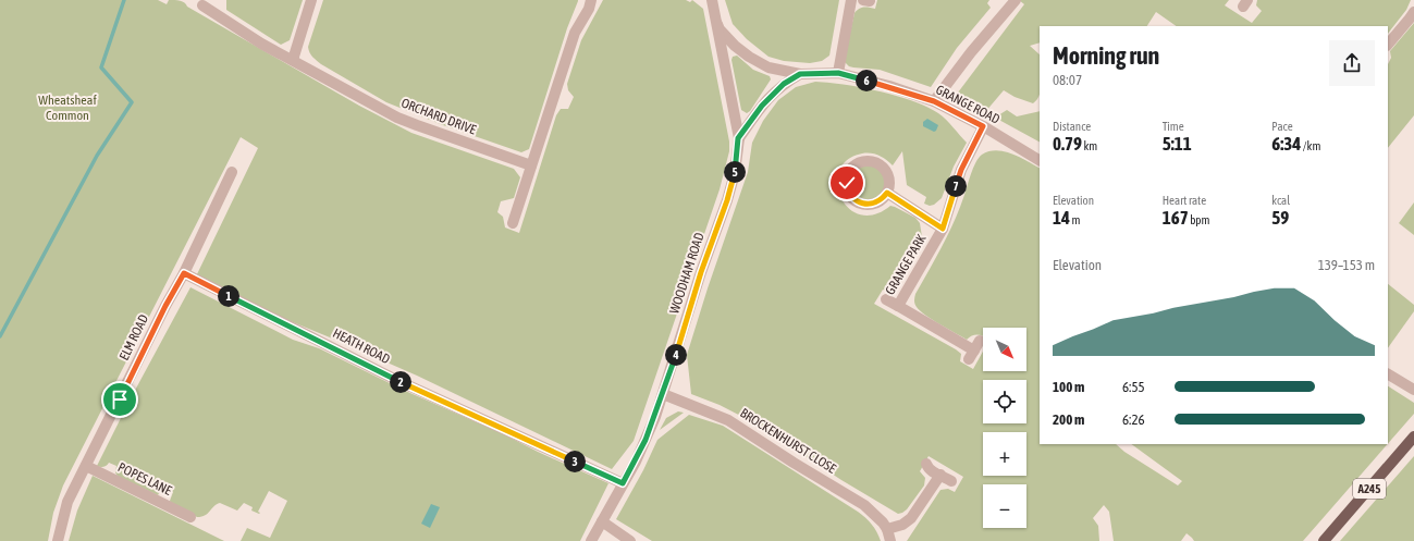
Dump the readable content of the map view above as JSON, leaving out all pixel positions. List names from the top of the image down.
{
  "streets": {
    "main road": ["A245"],
    "street": [
      "GRANGE ROAD",
      "ORCHARD DRIVE",
      "GRANGE PARK",
      "WOODHAM ROAD",
      "ELM ROAD",
      "HEATH ROAD",
      "BROCKENHURST CLOSE",
      "POPES LANE"
    ]
  },
  "crossings": [
    ["GRANGE ROAD", "GRANGE PARK"],
    ["GRANGE ROAD", "WOODHAM ROAD"],
    ["WOODHAM ROAD", "HEATH ROAD"],
    ["WOODHAM ROAD", "BROCKENHURST CLOSE"],
    ["ELM ROAD", "HEATH ROAD"],
    ["ELM ROAD", "POPES LANE"]
  ],
  "parks": ["Wheatsheaf Common"],
  "north": "bottom right",
  "page": {
    "heading": ["Morning run", "08:07"],
    "pins": [
      "6",
      "5",
      "7",
      "1",
      "4",
      "2",
      "3"
    ],
    "stats": [
      ["Distance", "0.79 km"],
      ["Time", "5:11"],
      ["Pace", "6:34 /km"],
      ["Elevation", "14 m"],
      ["Heart rate", "167 bpm"],
      ["kcal", "59"]
    ],
    "chart": ["Elevation", "139–153 m"],
    "map_buttons": ["+", "−"],
    "list": [
      {
        "name": "100 m",
        "note": "6:55"
      },
      {
        "name": "200 m",
        "note": "6:26"
      }
    ]
  }
}
